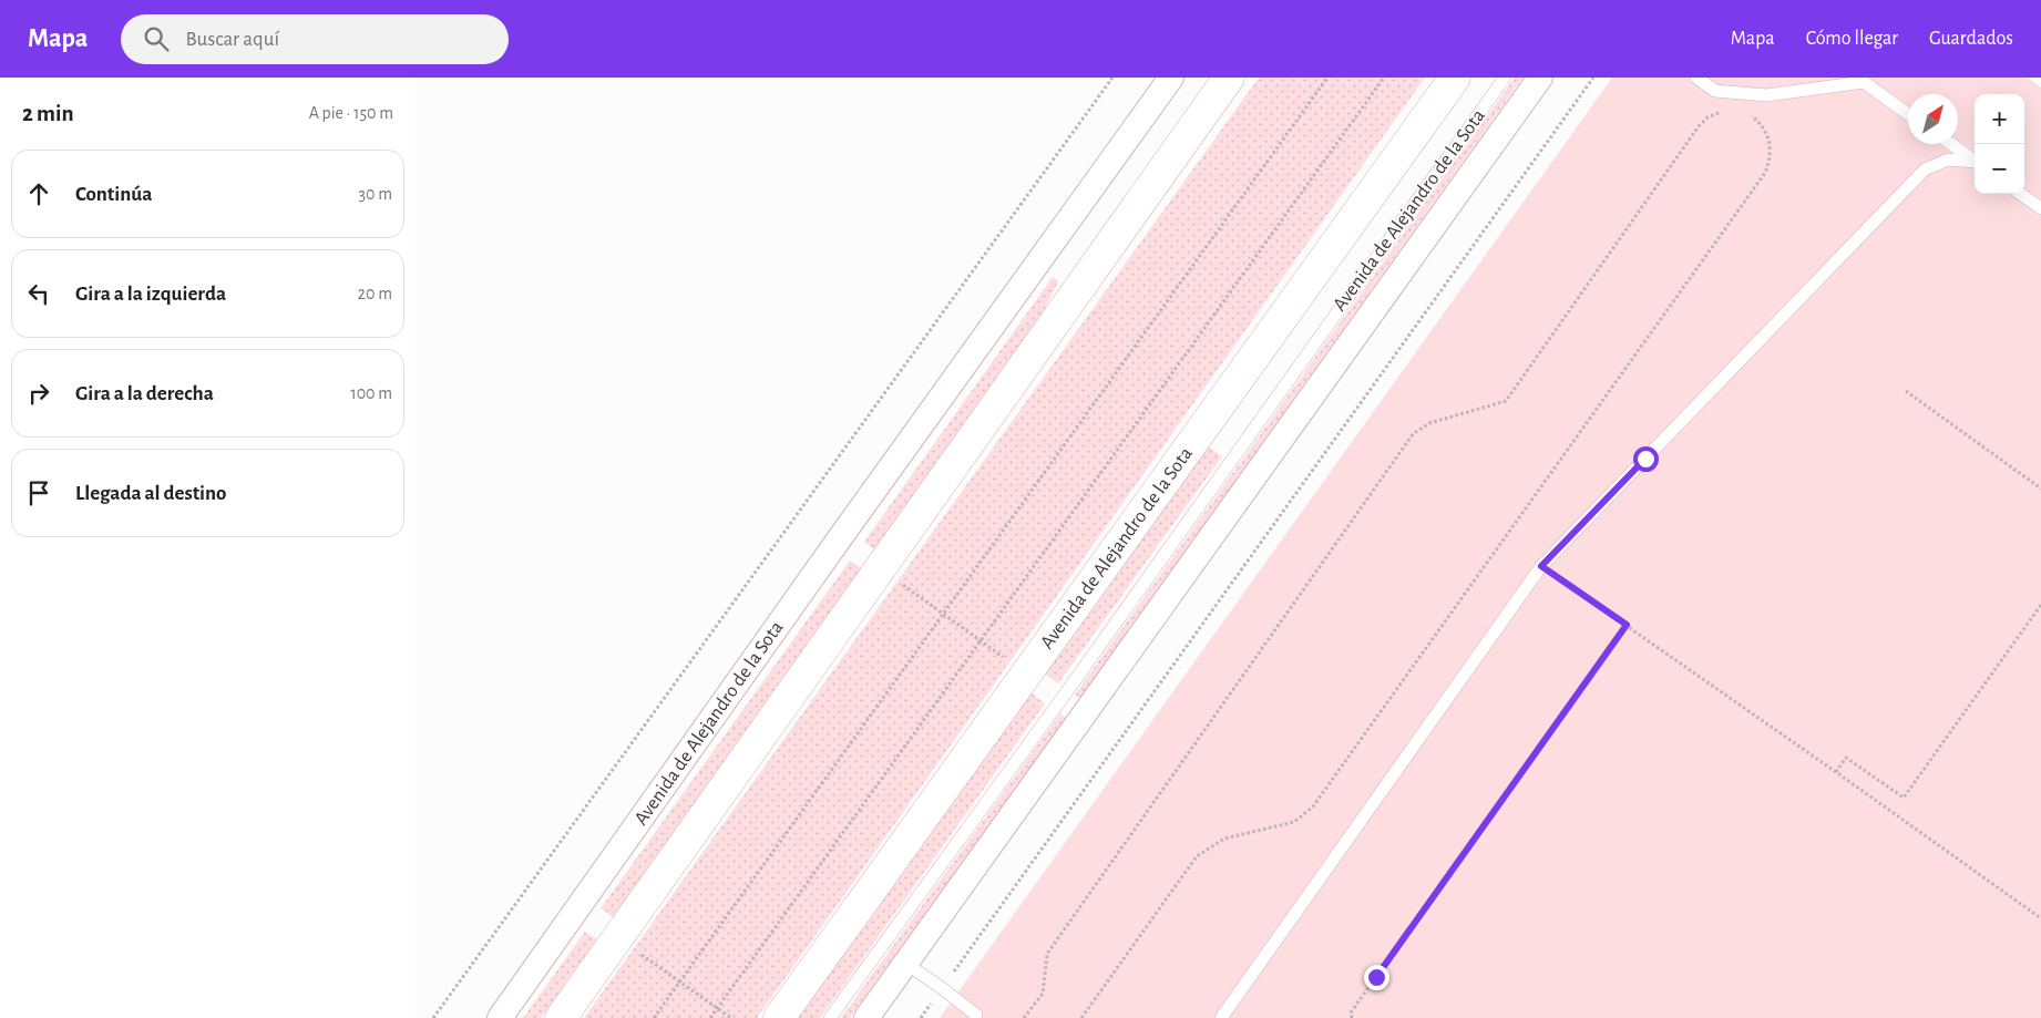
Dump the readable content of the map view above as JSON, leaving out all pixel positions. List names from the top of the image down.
{
  "streets": {
    "main road": ["Avenida de Alejandro de la Sota"]
  },
  "north": "top right",
  "page": {
    "header": "Mapa",
    "search": "Buscar aquí",
    "nav": ["Mapa", "Cómo llegar", "Guardados"],
    "heading": ["2 min", "A pie · 150 m"],
    "map_buttons": ["+", "−"],
    "list": [
      ["Continúa", "30 m"],
      ["Gira a la izquierda", "20 m"],
      ["Gira a la derecha", "100 m"],
      "Llegada al destino"
    ]
  }
}
